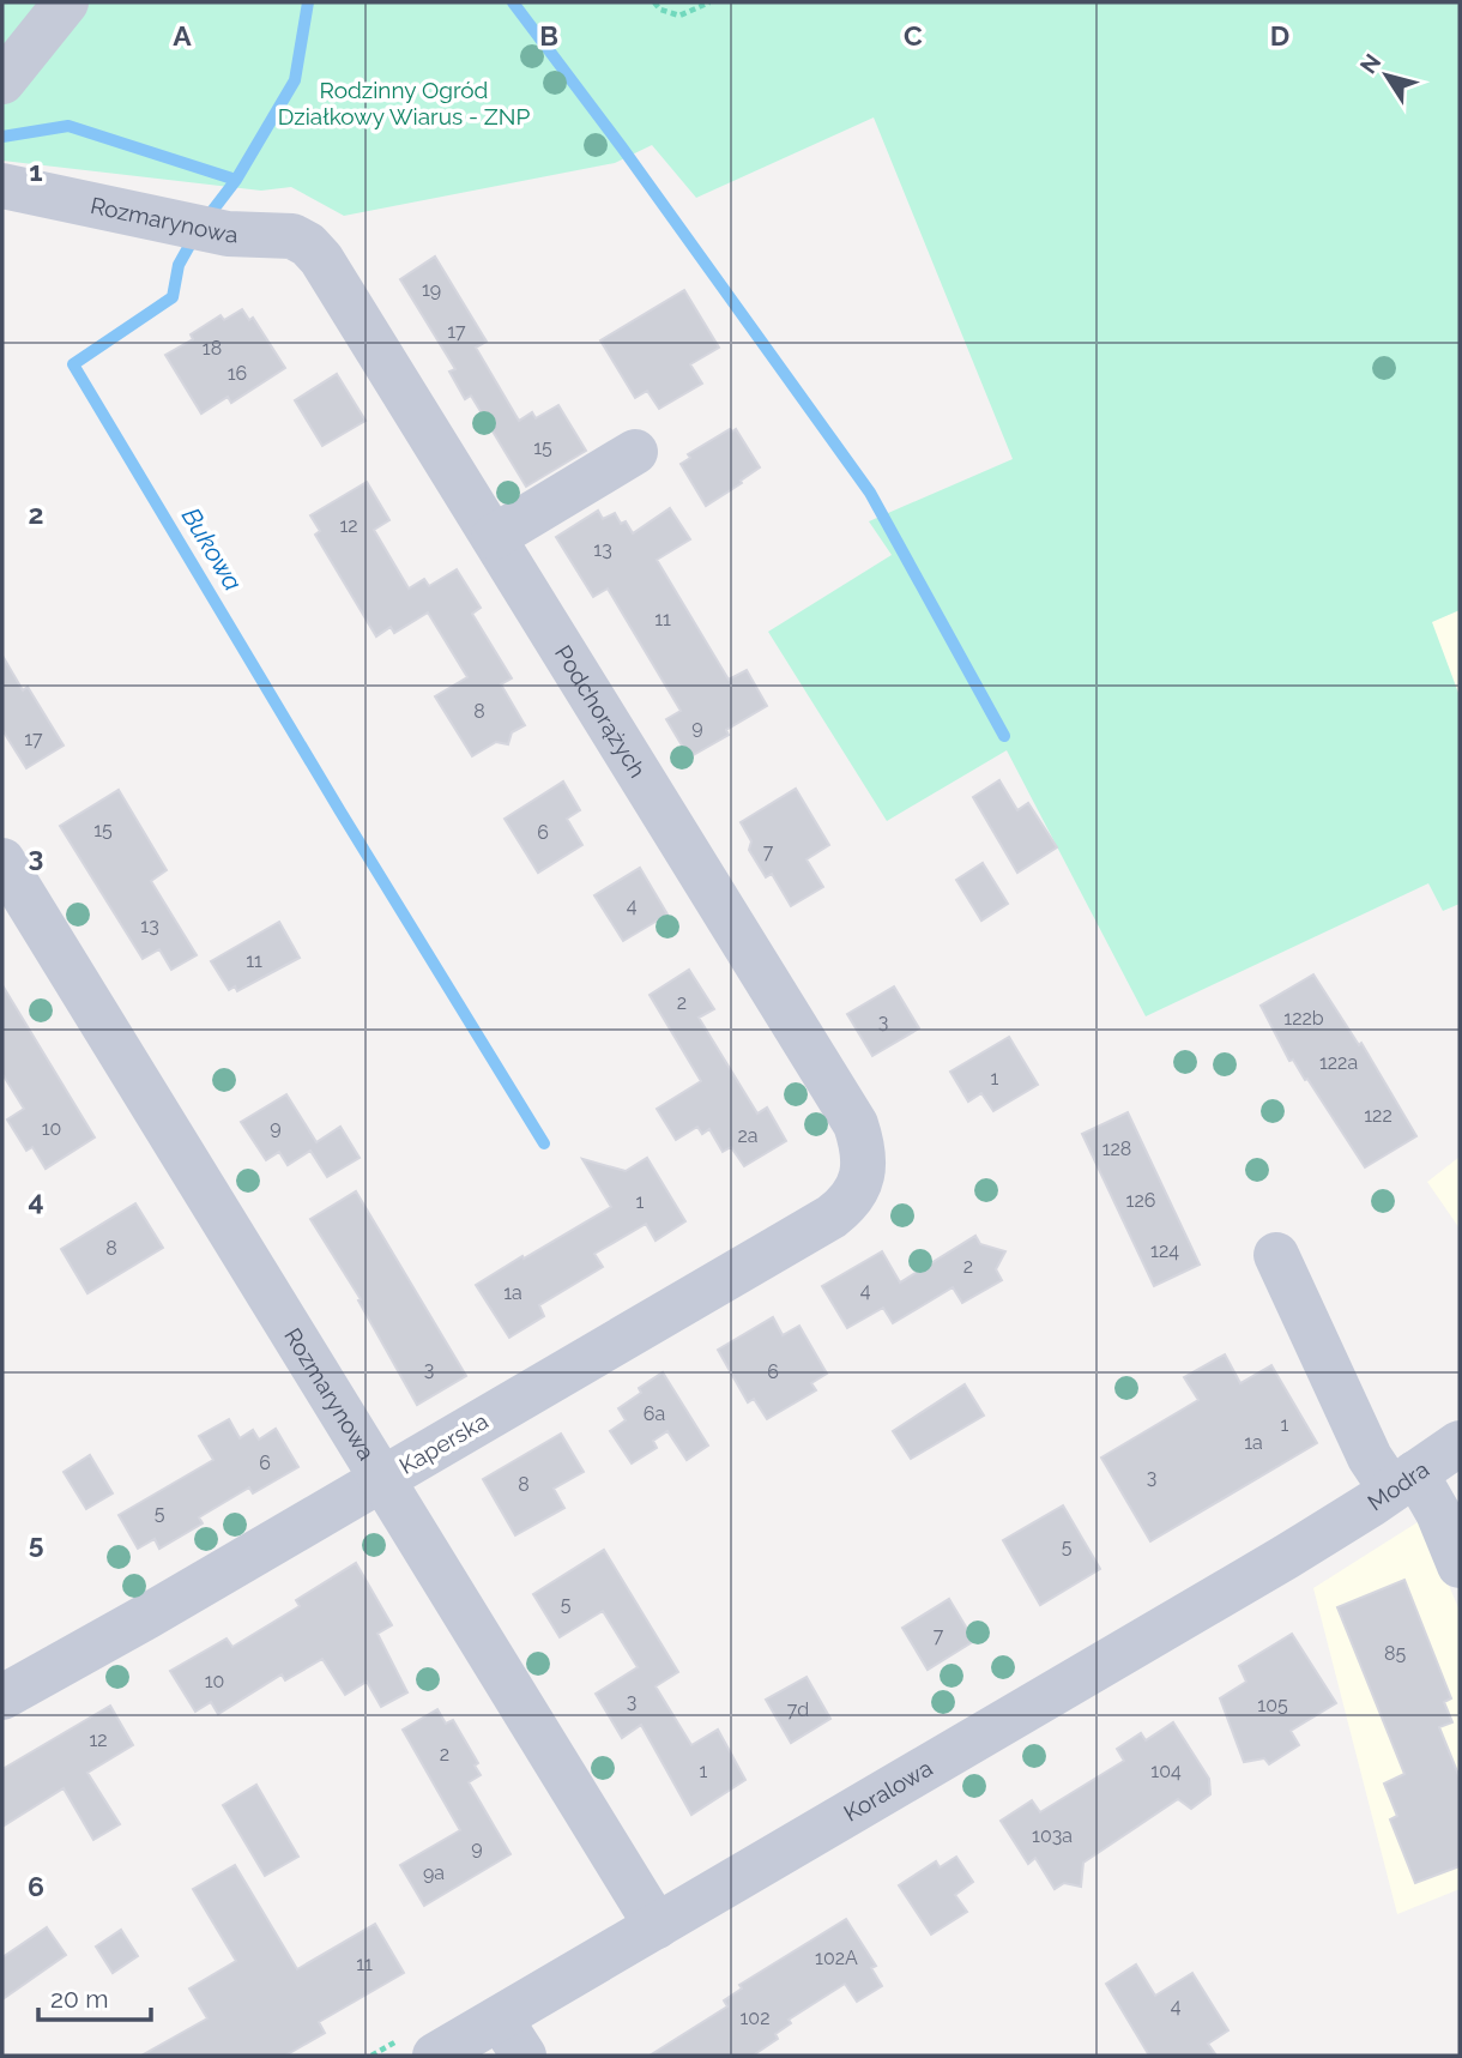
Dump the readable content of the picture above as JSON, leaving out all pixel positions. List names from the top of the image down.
{
  "streets": {
    "street": [
      "Rozmarynowa",
      "Podchorążych",
      "Kaperska",
      "Modra",
      "Koralowa"
    ]
  },
  "crossings": [
    ["Rozmarynowa", "Podchorążych"],
    ["Rozmarynowa", "Kaperska"],
    ["Rozmarynowa", "Koralowa"],
    ["Podchorążych", "Kaperska"],
    ["Modra", "Koralowa"]
  ],
  "water": ["Bukowa"],
  "parks": ["Rodzinny Ogród Działkowy Wiarus - ZNP"],
  "house_numbers": [
    "19",
    "17",
    "18",
    "16",
    "15",
    "12",
    "13",
    "11",
    "8",
    "9",
    "17",
    "15",
    "6",
    "7",
    "4",
    "13",
    "11",
    "2",
    "122b",
    "3",
    "122a",
    "1",
    "122",
    "9",
    "10",
    "2a",
    "128",
    "126",
    "1",
    "8",
    "124",
    "2",
    "4",
    "1a",
    "3",
    "6",
    "6a",
    "1",
    "1a",
    "6",
    "3",
    "8",
    "5",
    "5",
    "5",
    "7",
    "85",
    "10",
    "3",
    "105",
    "7d",
    "12",
    "2",
    "1",
    "104",
    "103a",
    "9",
    "9a",
    "102A",
    "11",
    "4",
    "102"
  ],
  "scale_bar": "20 m",
  "north": "top left",
  "grid": {
    "columns": [
      "A",
      "B",
      "C",
      "D"
    ],
    "rows": [
      "1",
      "2",
      "3",
      "4",
      "5",
      "6"
    ]
  }
}
